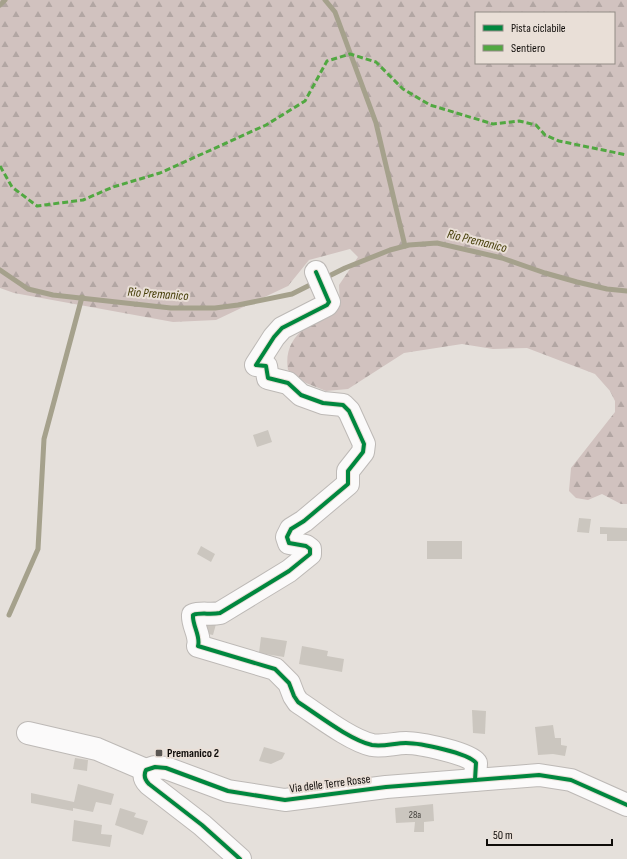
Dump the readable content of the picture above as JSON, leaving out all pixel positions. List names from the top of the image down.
{
  "streets": {
    "street": ["Via delle Terre Rosse"]
  },
  "water": ["Rio Premanico"],
  "places": {
    "transit": ["Premanico 2"]
  },
  "house_numbers": ["28a"],
  "legend": ["Pista ciclabile", "Sentiero"],
  "scale_bar": "50 m"
}
